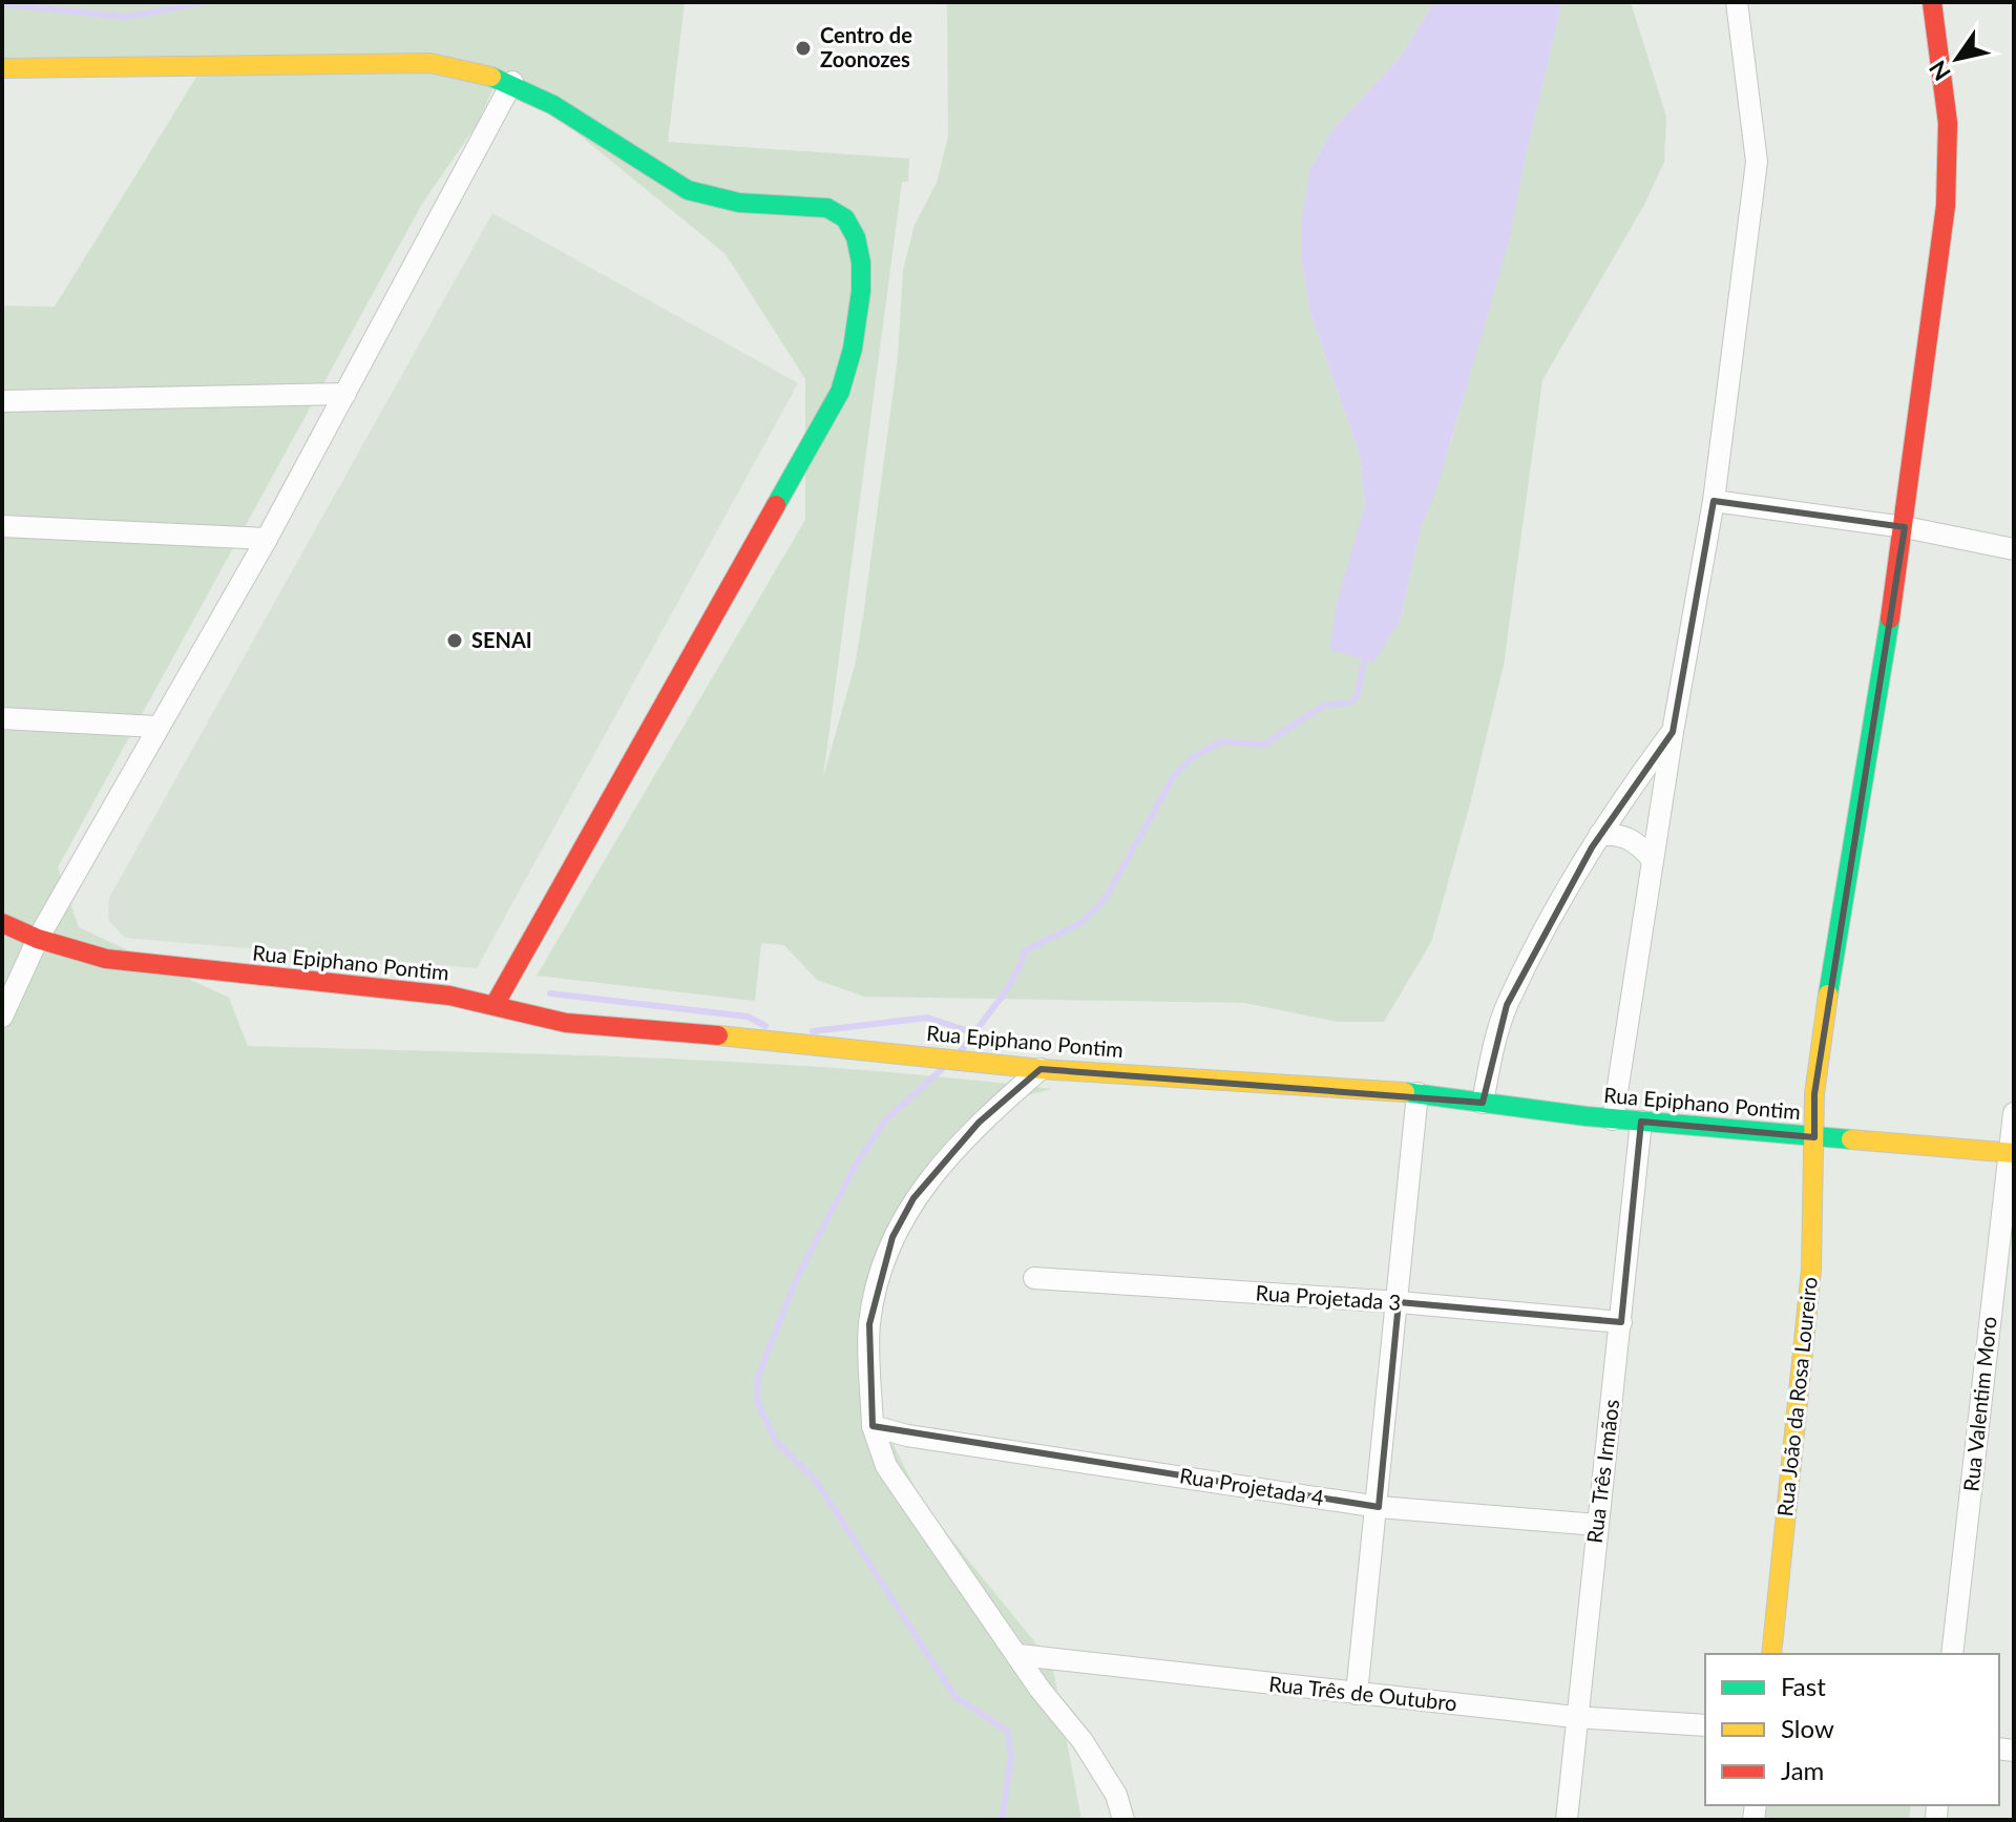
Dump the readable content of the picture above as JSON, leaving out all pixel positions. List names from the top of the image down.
{
  "streets": {
    "street": [
      "Rua Epiphano Pontim",
      "Rua Projetada 3",
      "Rua João da Rosa Loureiro",
      "Rua Valentim Moro",
      "Rua Três Irmãos",
      "Rua Projetada 4",
      "Rua Três de Outubro"
    ]
  },
  "crossings": [
    ["Rua Epiphano Pontim", "Rua João da Rosa Loureiro"],
    ["Rua Epiphano Pontim", "Rua Valentim Moro"],
    ["Rua Epiphano Pontim", "Rua Três Irmãos"],
    ["Rua Projetada 3", "Rua Três Irmãos"],
    ["Rua Três Irmãos", "Rua Projetada 4"],
    ["Rua Três Irmãos", "Rua Três de Outubro"]
  ],
  "places": ["Centro de Zoonozes", "SENAI"],
  "legend": ["Fast", "Slow", "Jam"],
  "north": "bottom left"
}
